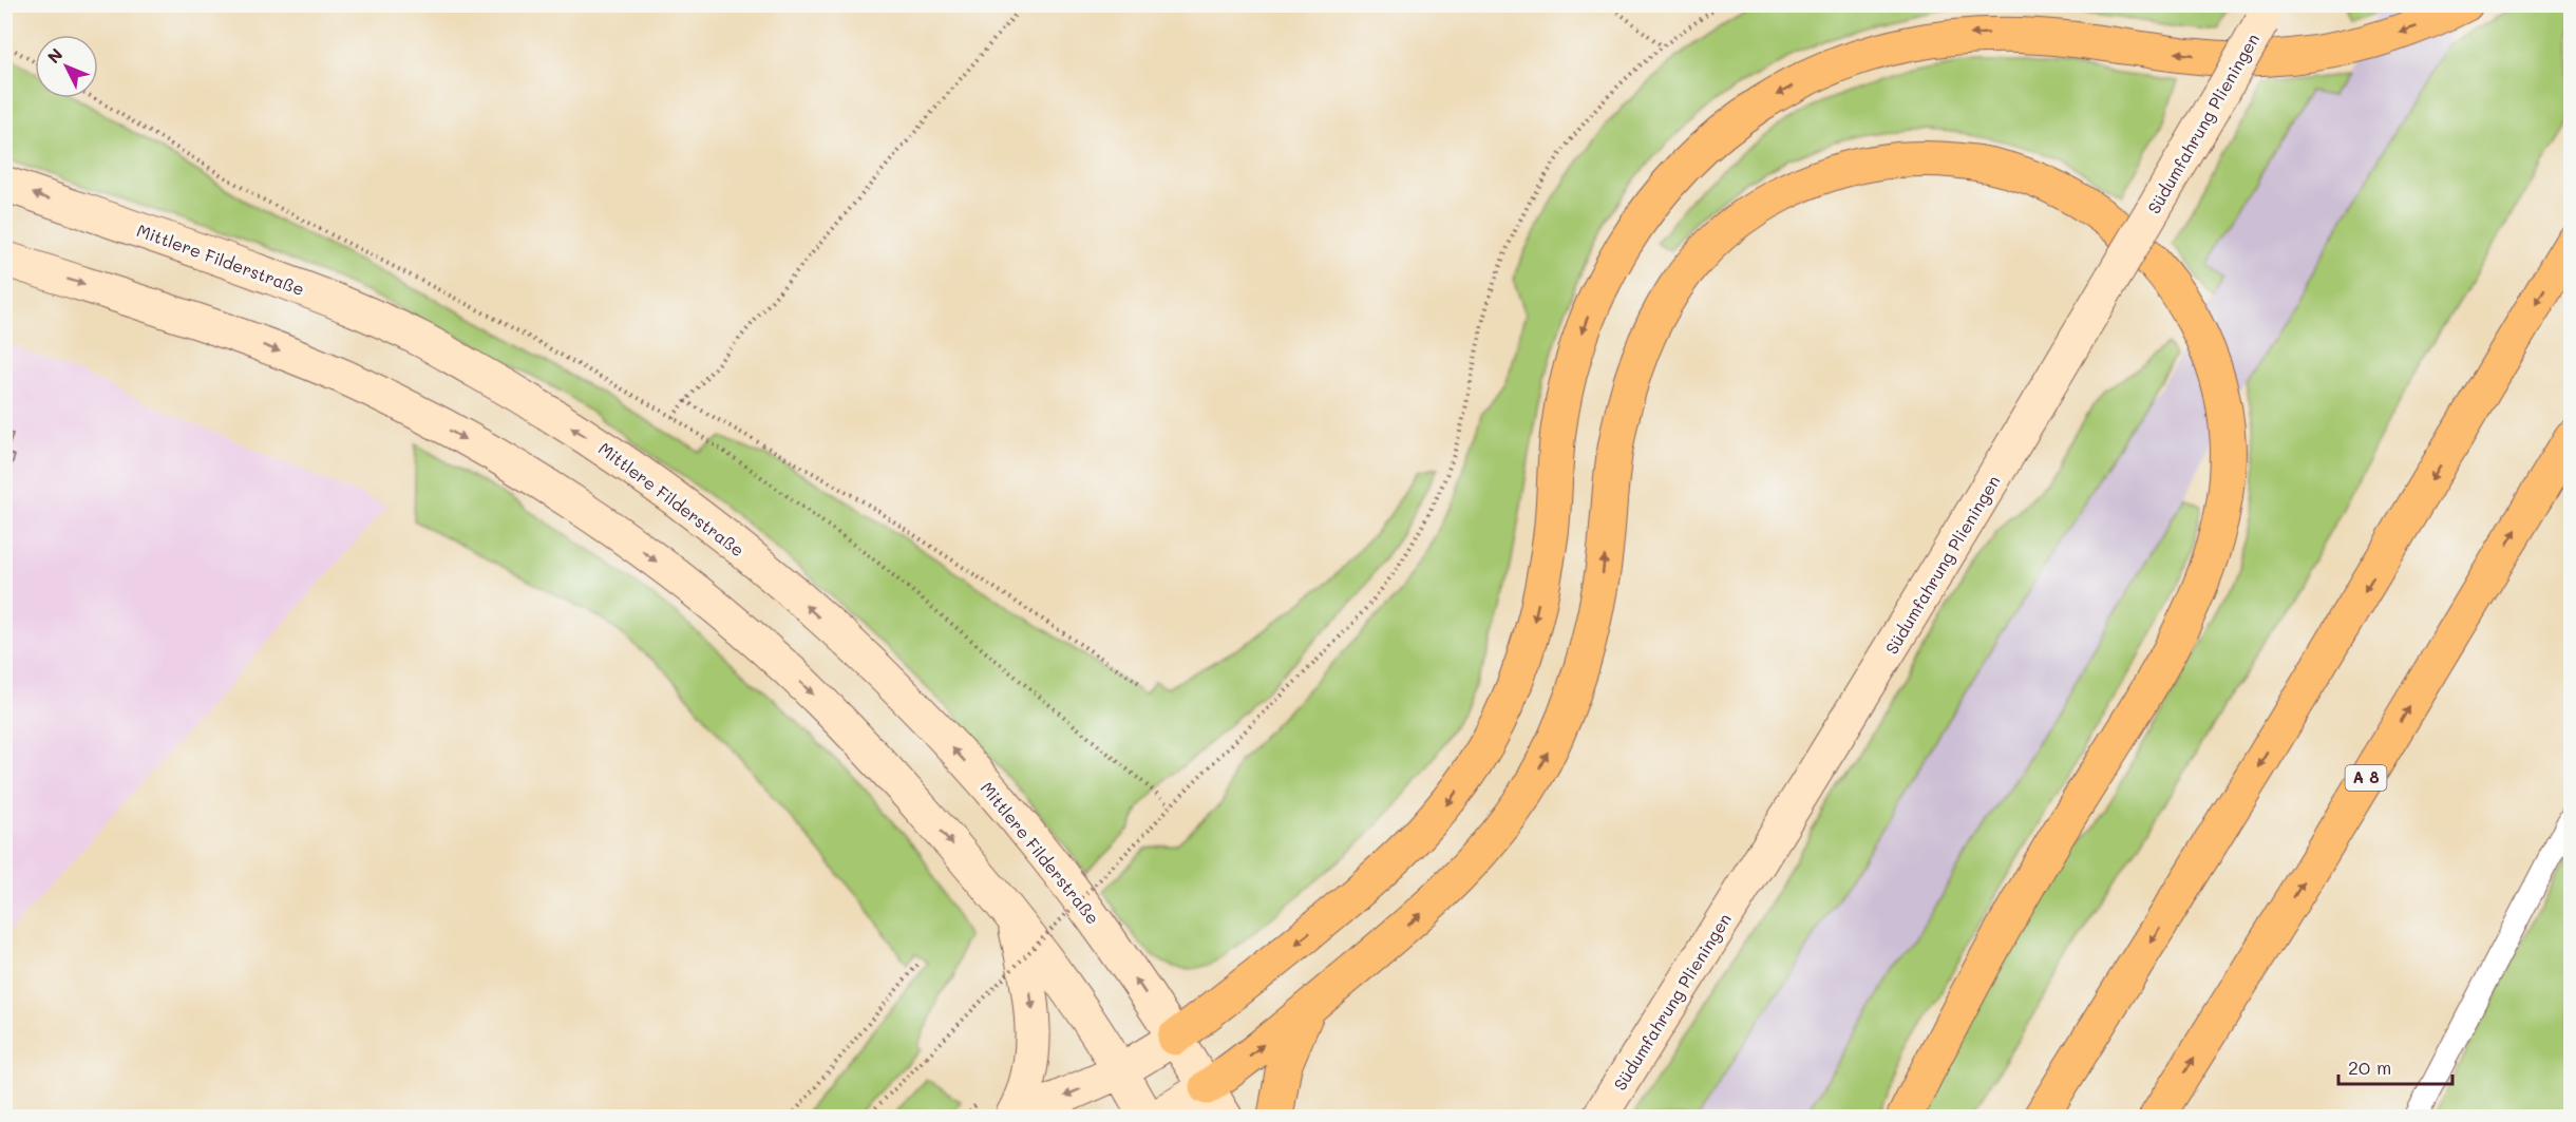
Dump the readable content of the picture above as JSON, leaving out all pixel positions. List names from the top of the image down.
{
  "streets": {
    "highway": ["A 8"],
    "main road": ["Südumfahrung Plieningen", "Mittlere Filderstraße"]
  },
  "scale_bar": "20 m",
  "north": "top left"
}
